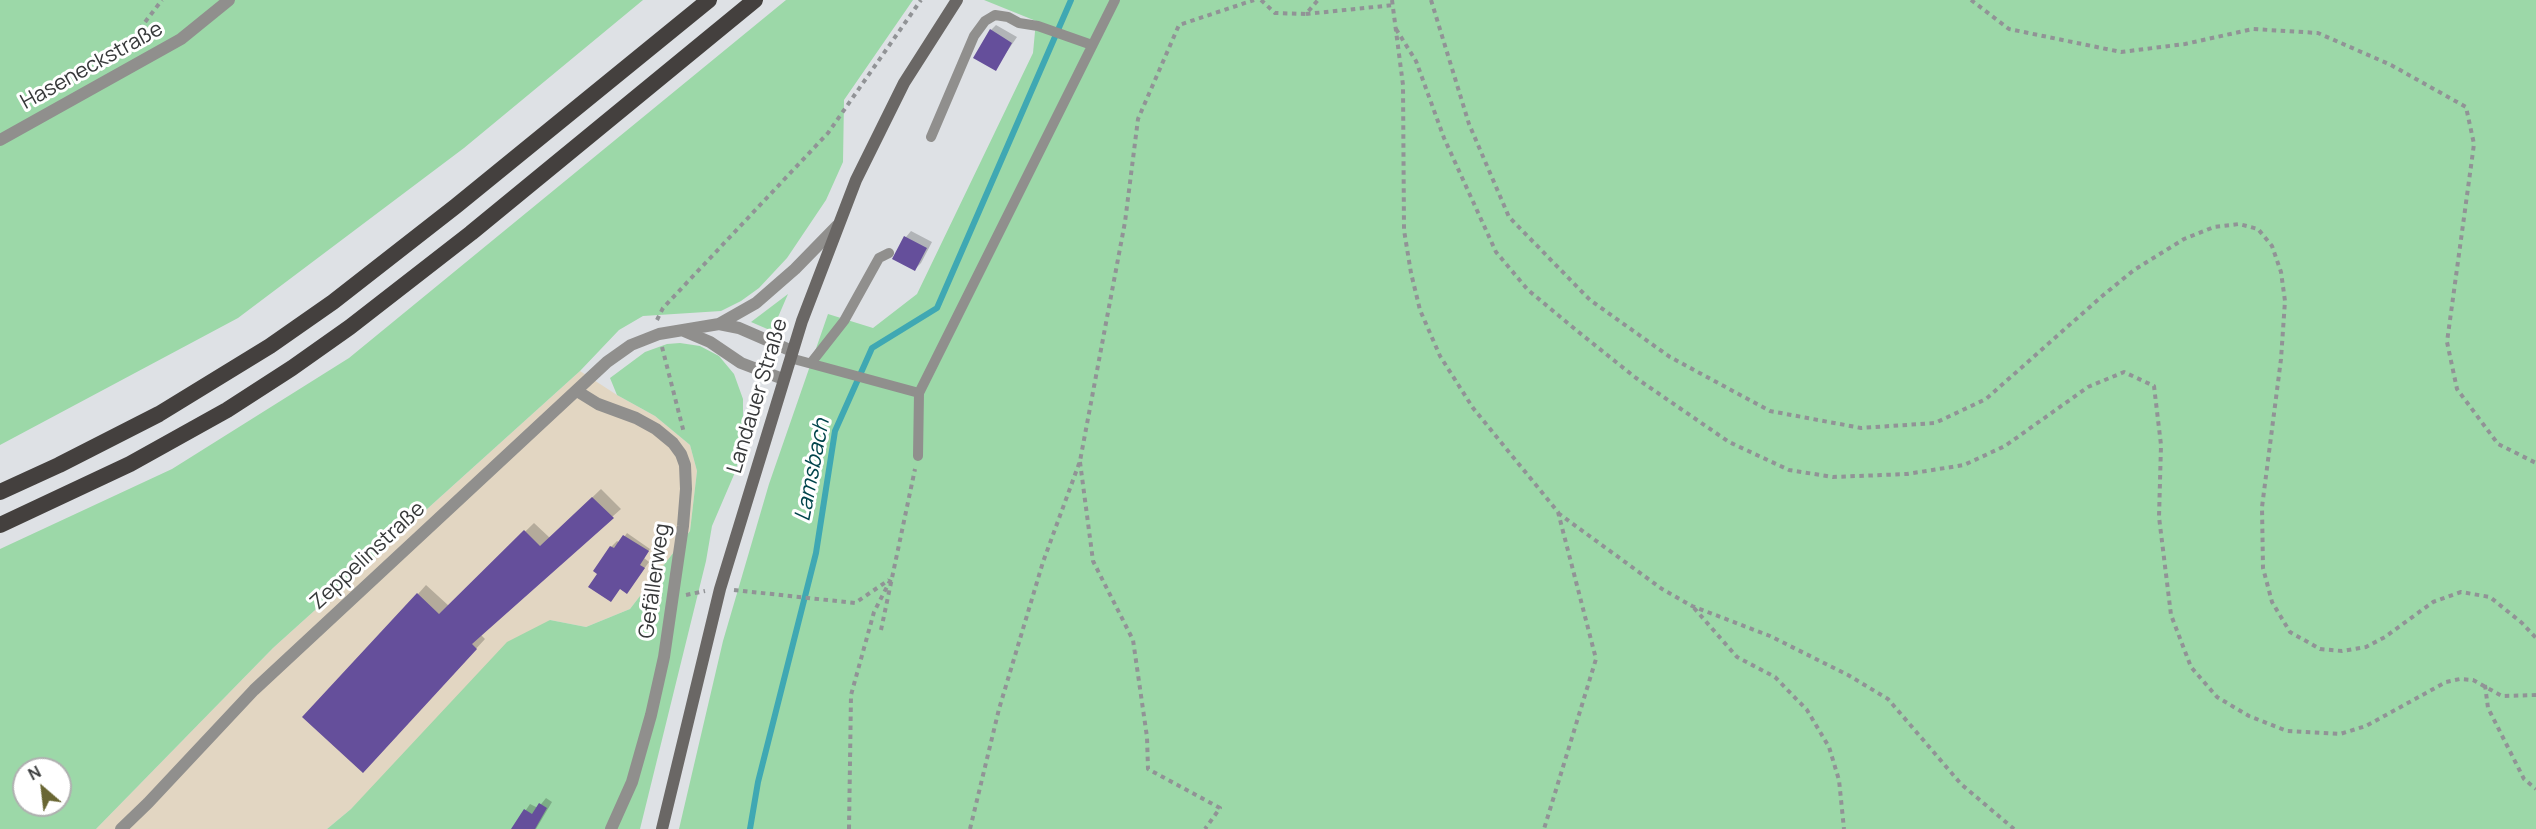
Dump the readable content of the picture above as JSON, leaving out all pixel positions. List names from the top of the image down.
{
  "streets": {
    "main road": ["Landauer Straße"],
    "street": ["Haseneckstraße", "Zeppelinstraße", "Gefällerweg"]
  },
  "water": ["Lamsbach"],
  "north": "top left"
}
